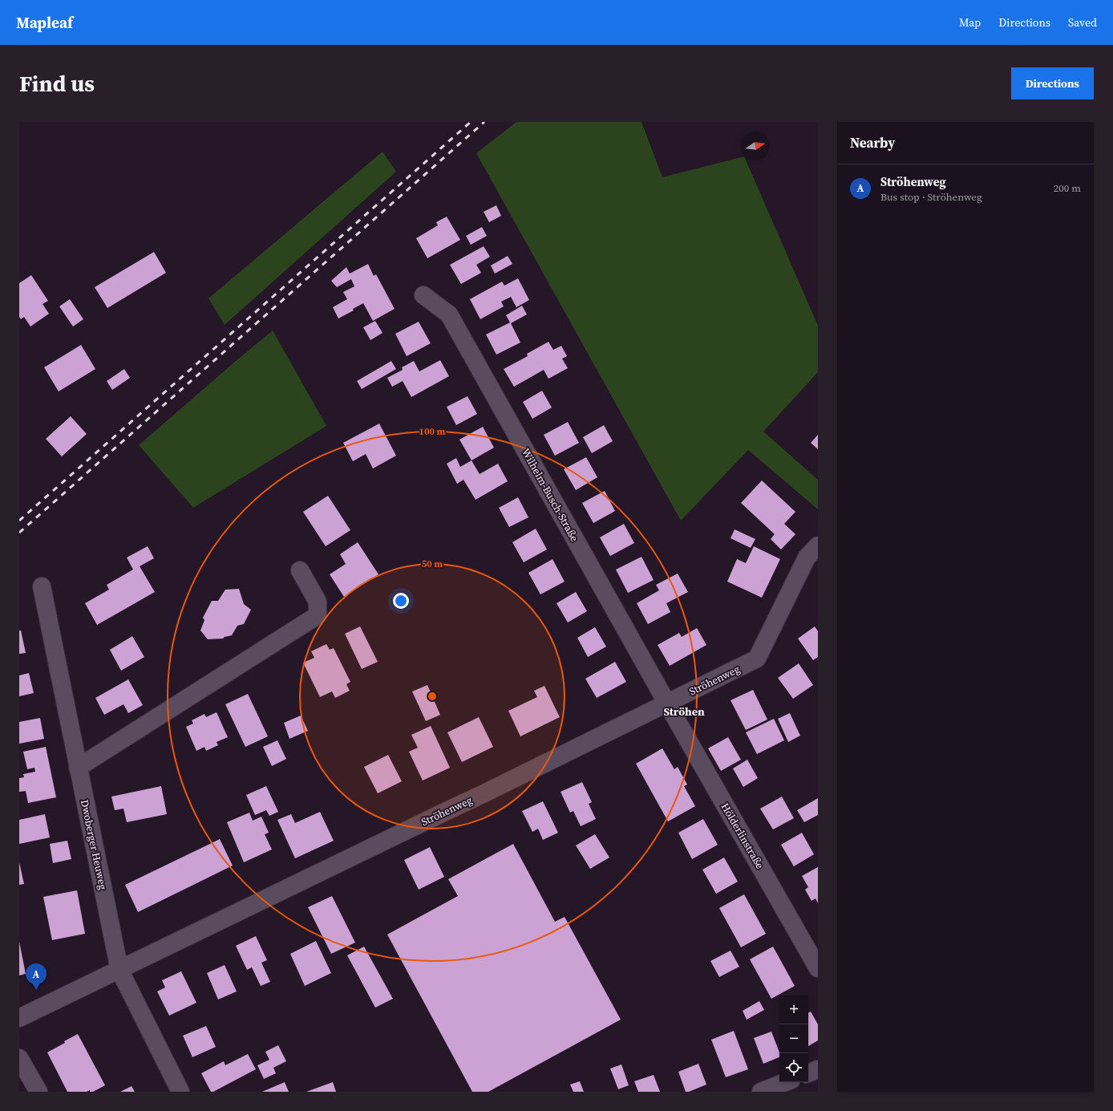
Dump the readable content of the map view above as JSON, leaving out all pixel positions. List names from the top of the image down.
{
  "streets": {
    "street": [
      "Wilhelm-Busch-Straße",
      "Ströhenweg",
      "Hölderlinstraße",
      "Dwoberger Heuweg"
    ]
  },
  "crossings": [
    ["Wilhelm-Busch-Straße", "Ströhenweg"],
    ["Wilhelm-Busch-Straße", "Hölderlinstraße"],
    ["Ströhenweg", "Hölderlinstraße"],
    ["Ströhenweg", "Dwoberger Heuweg"]
  ],
  "districts": ["Ströhen"],
  "north": "right",
  "page": {
    "header": "Mapleaf",
    "nav": ["Map", "Directions", "Saved"],
    "buttons": "Directions",
    "title": "Find us",
    "heading": "Nearby",
    "list": [
      {
        "mark": "A",
        "name": "Ströhenweg",
        "note": "Bus stop · Ströhenweg",
        "value": "200 m"
      }
    ],
    "pins": "A",
    "map_buttons": ["+", "−"]
  },
  "rings": ["100 m", "50 m"]
}
